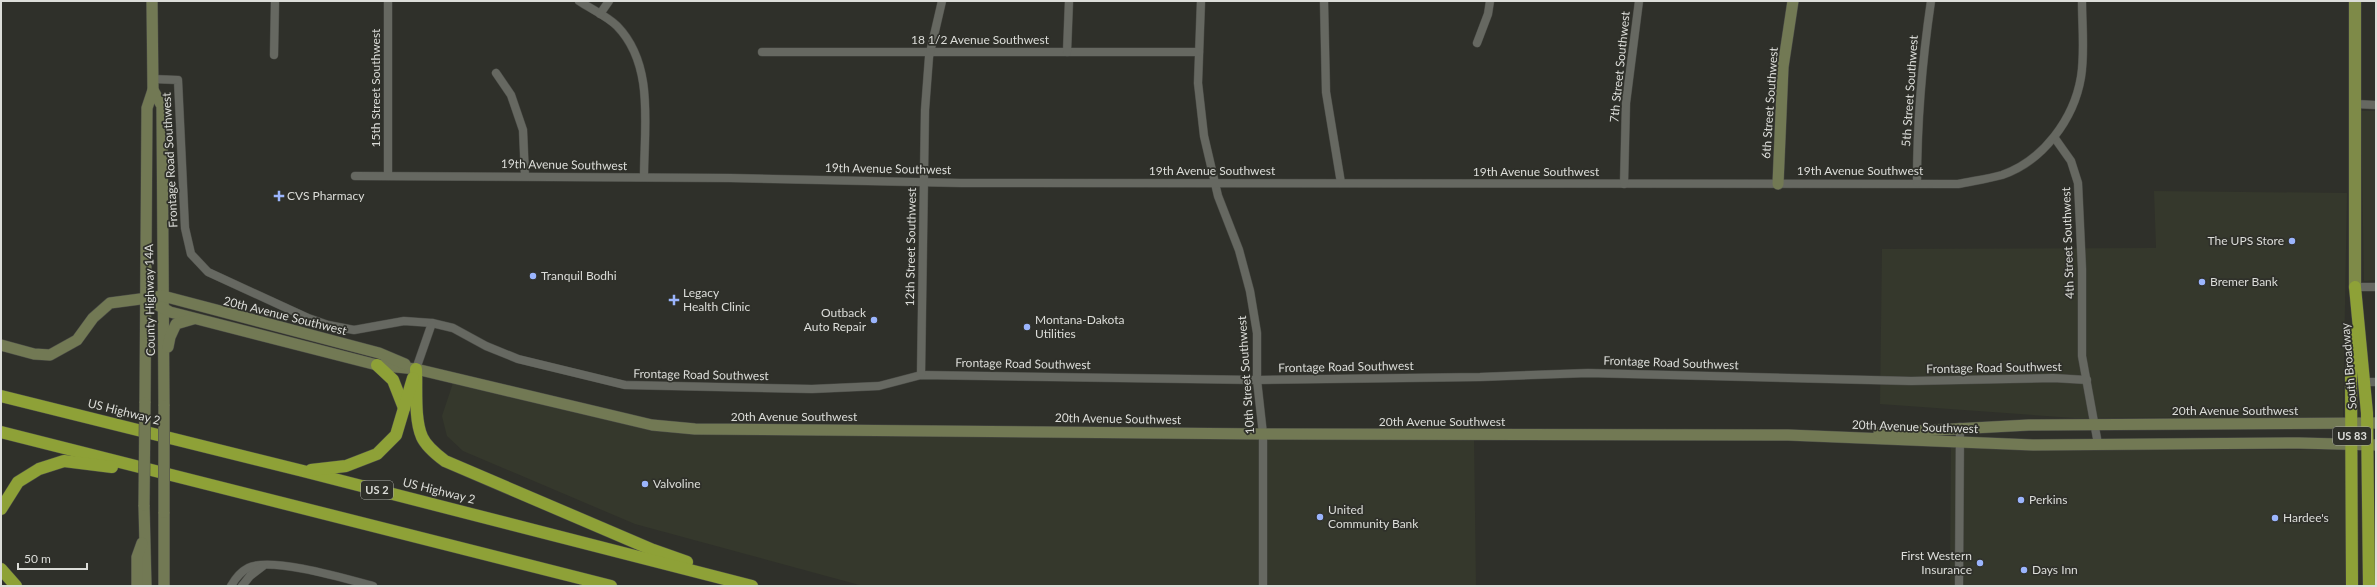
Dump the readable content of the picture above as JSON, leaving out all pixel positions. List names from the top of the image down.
{
  "streets": {
    "highway": [
      "South Broadway",
      "US Highway 2",
      "US 83",
      "US 2"
    ],
    "street": [
      "18 1/2 Avenue Southwest",
      "7th Street Southwest",
      "15th Street Southwest",
      "5th Street Southwest",
      "6th Street Southwest",
      "Frontage Road Southwest",
      "19th Avenue Southwest",
      "4th Street Southwest",
      "12th Street Southwest",
      "County Highway 14A",
      "20th Avenue Southwest",
      "10th Street Southwest"
    ]
  },
  "crossings": [
    ["18 1/2 Avenue Southwest", "12th Street Southwest"],
    ["18 1/2 Avenue Southwest", "10th Street Southwest"],
    ["7th Street Southwest", "19th Avenue Southwest"],
    ["15th Street Southwest", "19th Avenue Southwest"],
    ["5th Street Southwest", "19th Avenue Southwest"],
    ["6th Street Southwest", "19th Avenue Southwest"],
    ["Frontage Road Southwest", "4th Street Southwest"],
    ["Frontage Road Southwest", "12th Street Southwest"],
    ["Frontage Road Southwest", "County Highway 14A"],
    ["Frontage Road Southwest", "10th Street Southwest"],
    ["19th Avenue Southwest", "4th Street Southwest"],
    ["19th Avenue Southwest", "12th Street Southwest"],
    ["19th Avenue Southwest", "10th Street Southwest"],
    ["4th Street Southwest", "20th Avenue Southwest"],
    ["County Highway 14A", "20th Avenue Southwest"],
    ["20th Avenue Southwest", "South Broadway"],
    ["20th Avenue Southwest", "10th Street Southwest"]
  ],
  "places": {
    "health": ["CVS Pharmacy", "Legacy Health Clinic"],
    "other": [
      "The UPS Store",
      "Tranquil Bodhi",
      "Bremer Bank",
      "Outback Auto Repair",
      "Montana-Dakota Utilities",
      "Valvoline",
      "Perkins",
      "United Community Bank",
      "Hardee's",
      "First Western Insurance",
      "Days Inn"
    ]
  },
  "scale_bar": "50 m"
}
